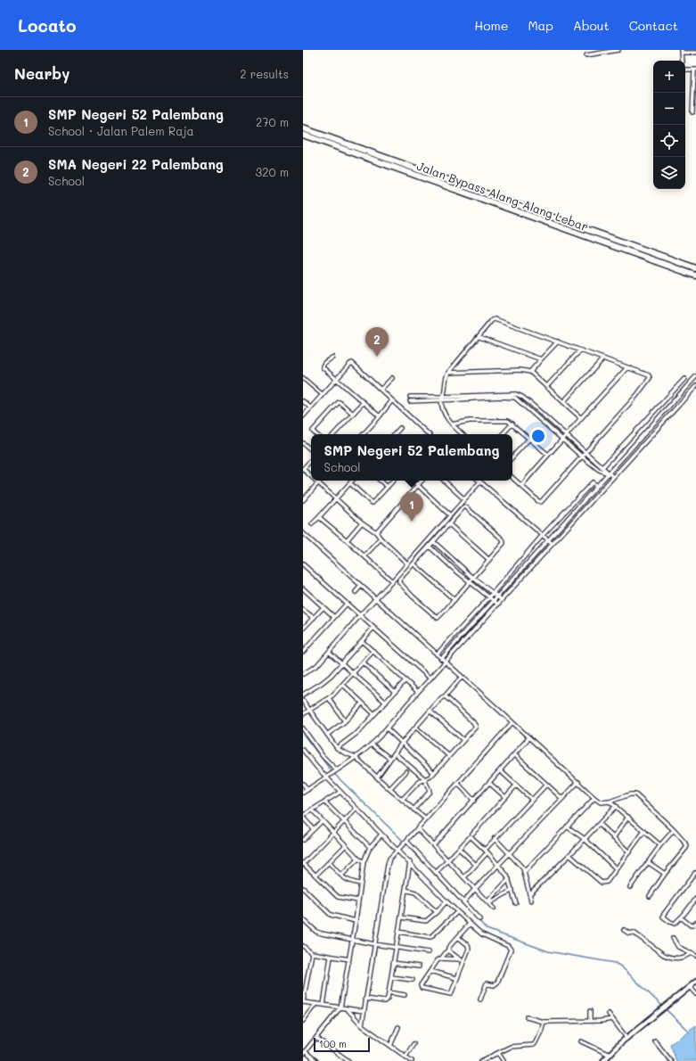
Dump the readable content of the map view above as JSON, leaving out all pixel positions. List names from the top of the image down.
{
  "streets": {
    "highway": ["Jalan Bypass Alang-Alang Lebar"]
  },
  "scale_bar": "100 m",
  "page": {
    "header": "Locato",
    "nav": [
      "Home",
      "Map",
      "About",
      "Contact"
    ],
    "heading": ["Nearby", "2 results"],
    "map_buttons": ["+", "−"],
    "list": [
      {
        "mark": "1",
        "name": "SMP Negeri 52 Palembang",
        "note": "School · Jalan Palem Raja",
        "value": "270 m"
      },
      {
        "mark": "2",
        "name": "SMA Negeri 22 Palembang",
        "note": "School",
        "value": "320 m"
      }
    ],
    "pins": ["2", "1"],
    "popup": ["SMP Negeri 52 Palembang", "School"],
    "scale": "100 m"
  }
}
